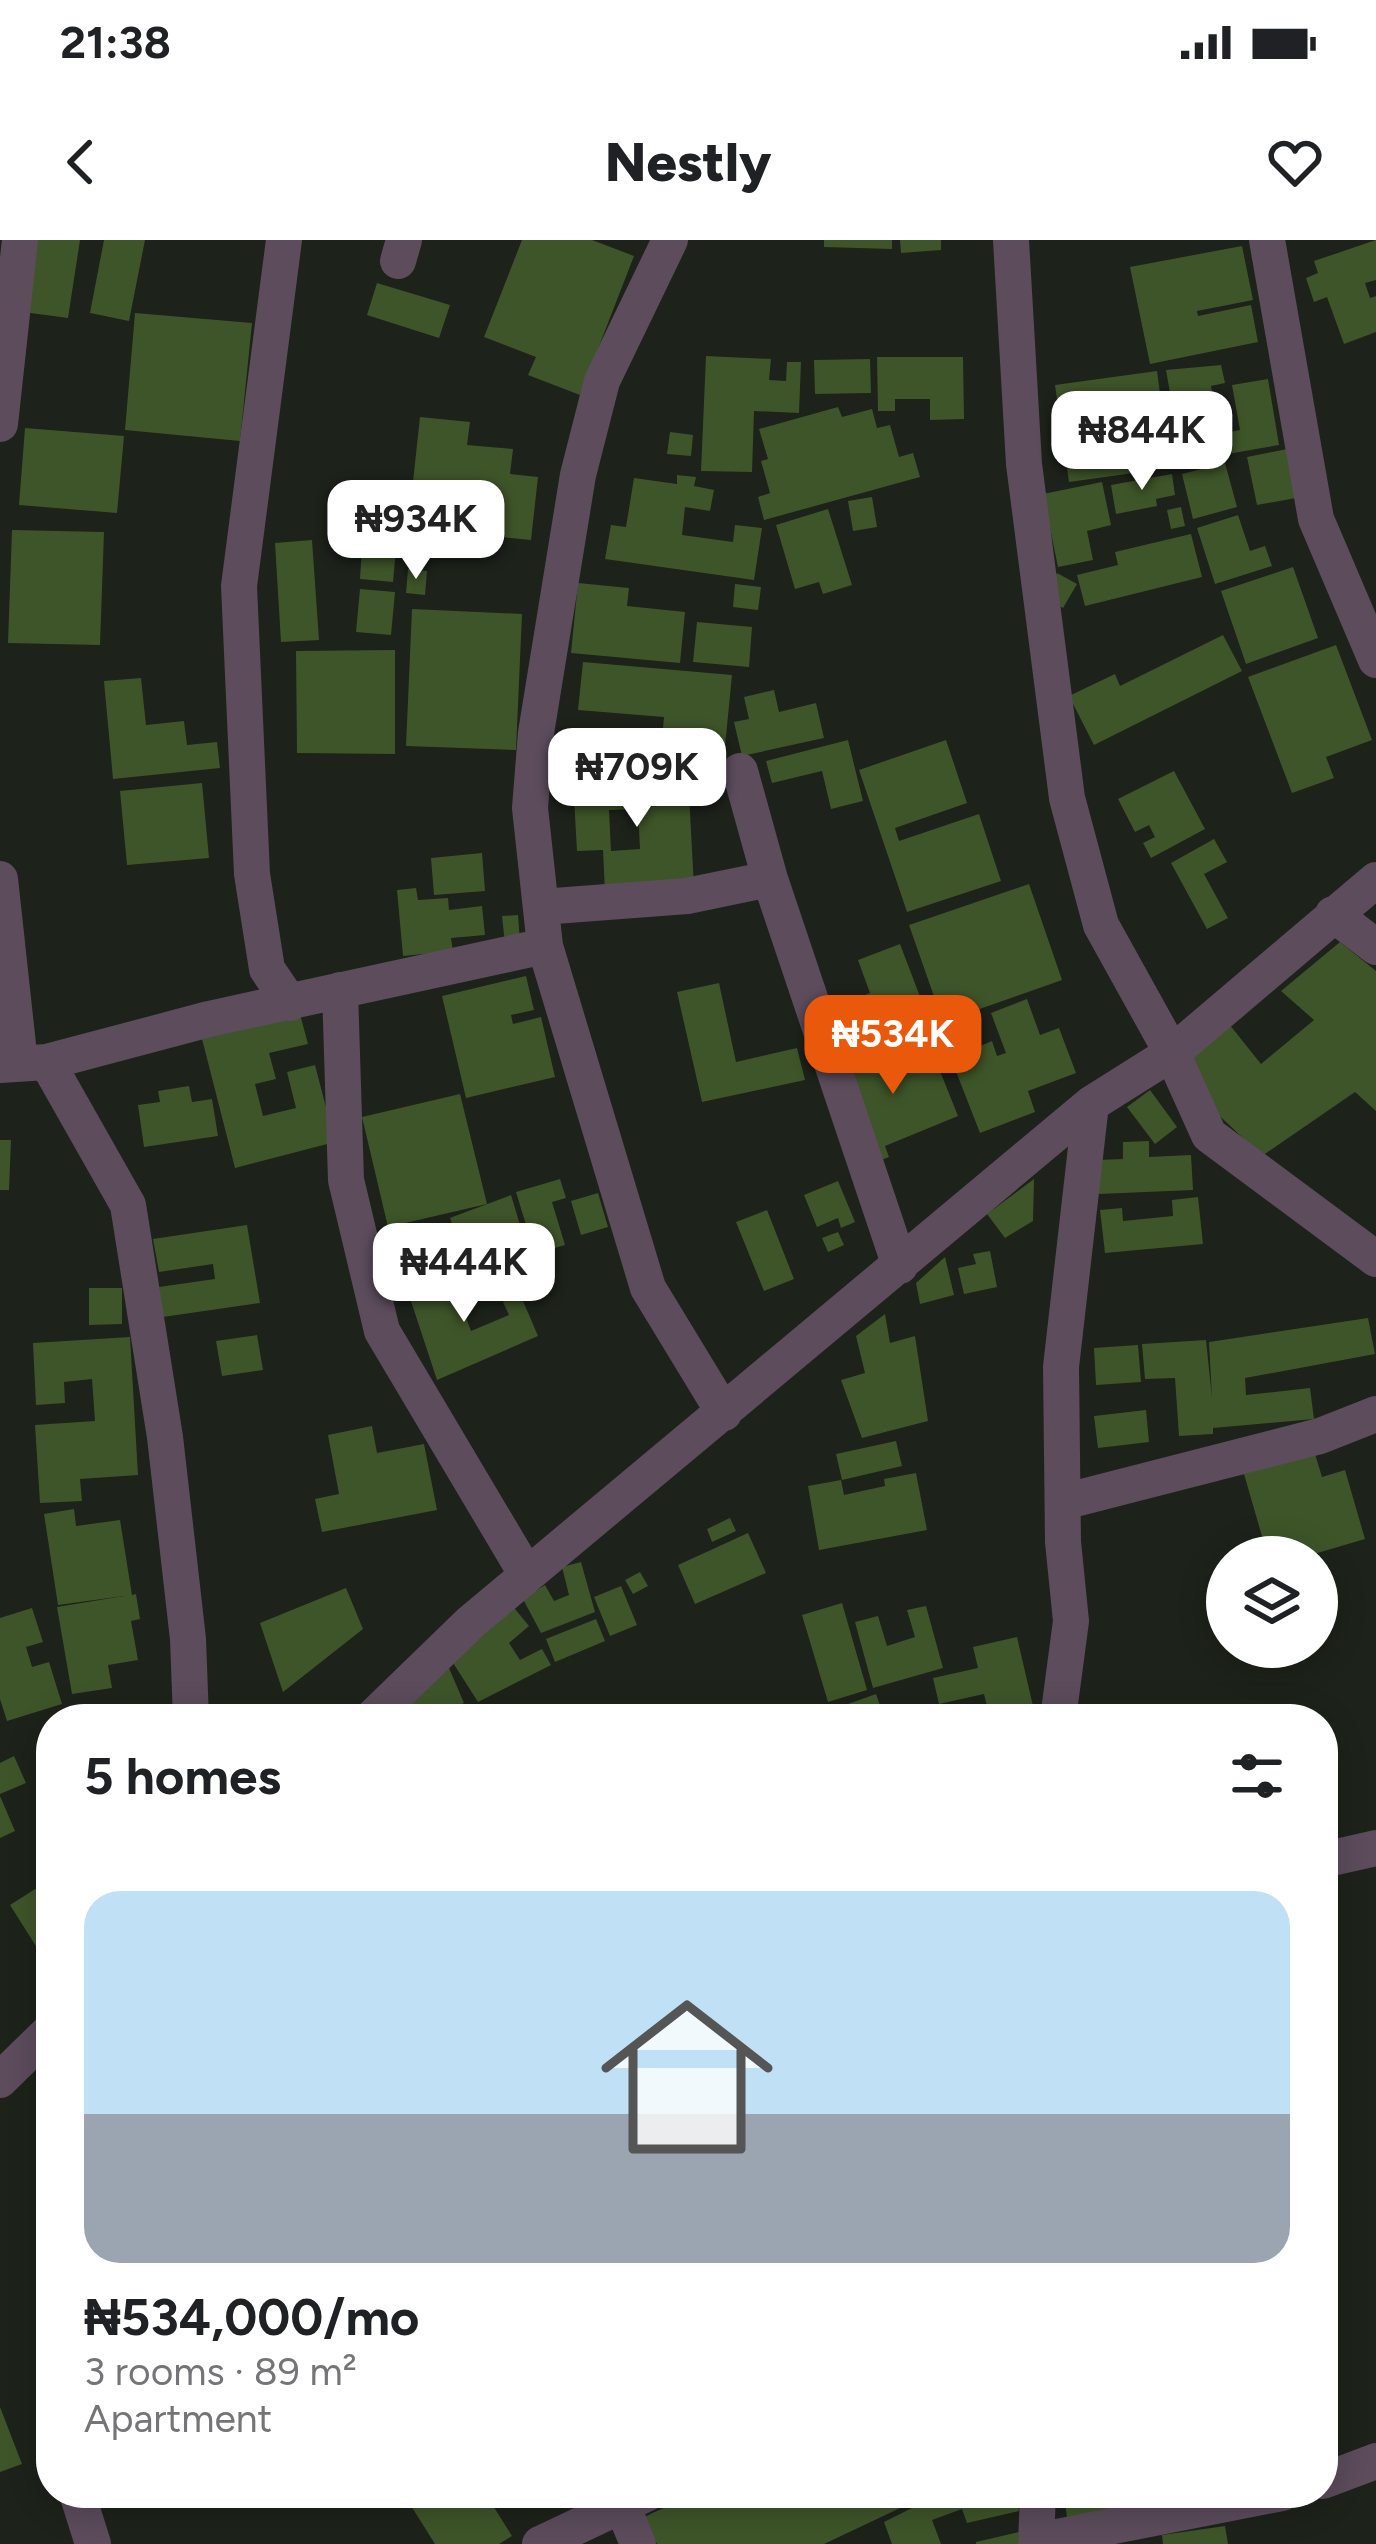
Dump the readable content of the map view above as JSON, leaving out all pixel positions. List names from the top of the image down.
{
  "page": {
    "status": "21:38",
    "header": "Nestly",
    "price": [
      "₦844K",
      "₦934K",
      "₦709K",
      "₦534K",
      "₦444K"
    ],
    "heading": "5 homes",
    "list": [
      {
        "name": "₦534,000/mo",
        "note": "3 rooms · 89 m² · Apartment"
      }
    ]
  }
}
